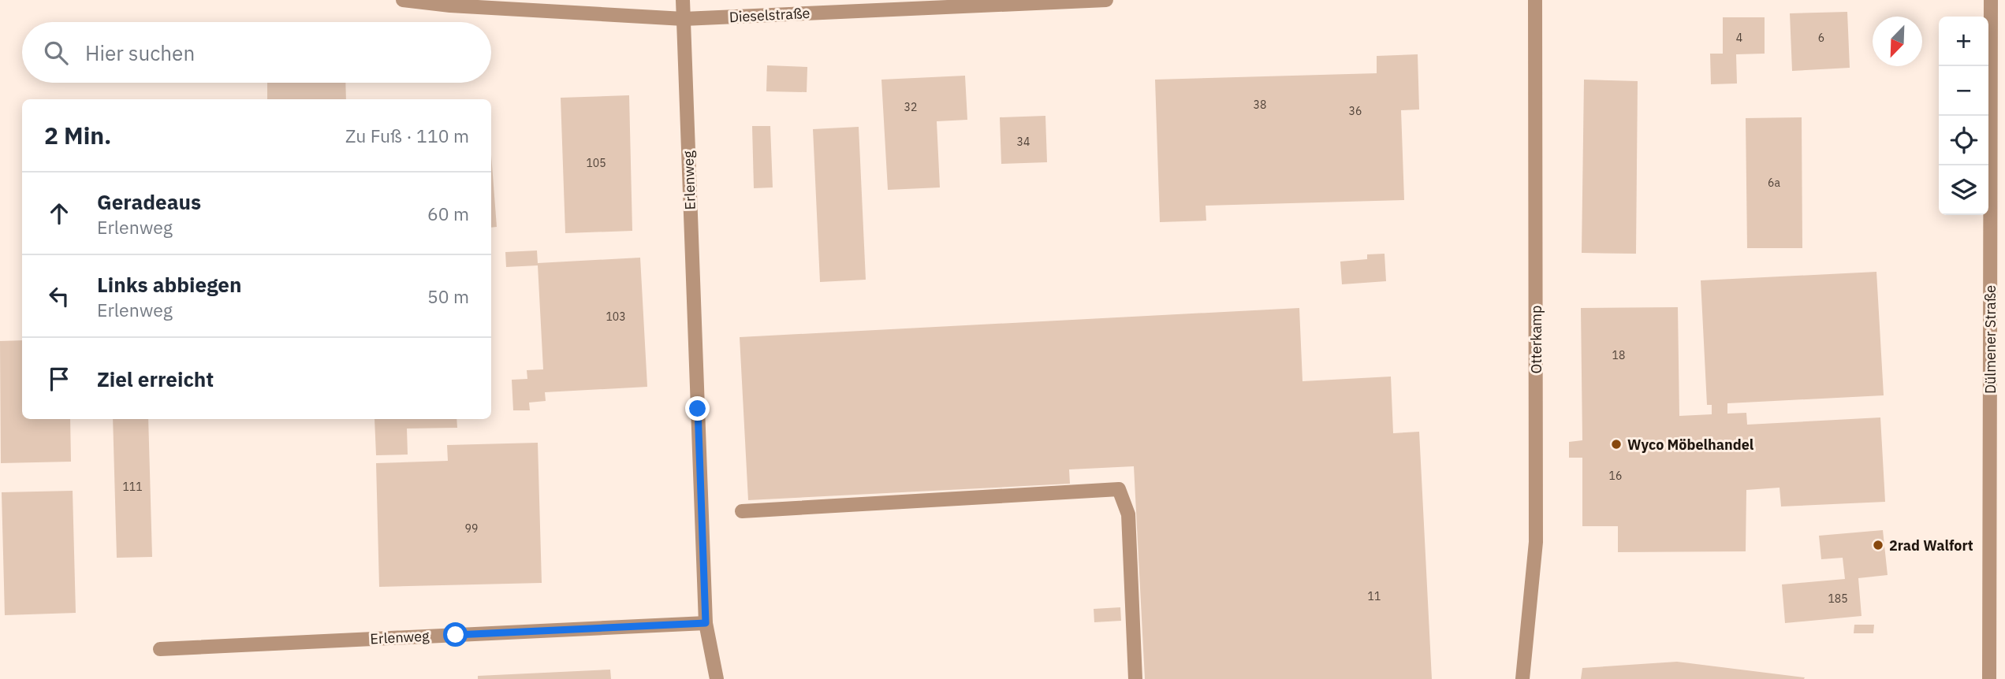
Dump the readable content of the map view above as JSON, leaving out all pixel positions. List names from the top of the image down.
{
  "streets": {
    "street": [
      "Dieselstraße",
      "Erlenweg",
      "Otterkamp",
      "Dülmener Straße"
    ]
  },
  "crossings": [
    ["Dieselstraße", "Erlenweg"]
  ],
  "places": ["Wyco Möbelhandel", "2rad Walfort"],
  "house_numbers": [
    "4",
    "6",
    "38",
    "32",
    "36",
    "34",
    "105",
    "6a",
    "103",
    "18",
    "16",
    "111",
    "99",
    "11",
    "185"
  ],
  "north": "bottom left",
  "page": {
    "map_buttons": ["+", "−"],
    "search": "Hier suchen",
    "heading": ["2 Min.", "Zu Fuß · 110 m"],
    "list": [
      ["Geradeaus", "Erlenweg", "60 m"],
      ["Links abbiegen", "Erlenweg", "50 m"],
      "Ziel erreicht"
    ]
  }
}
